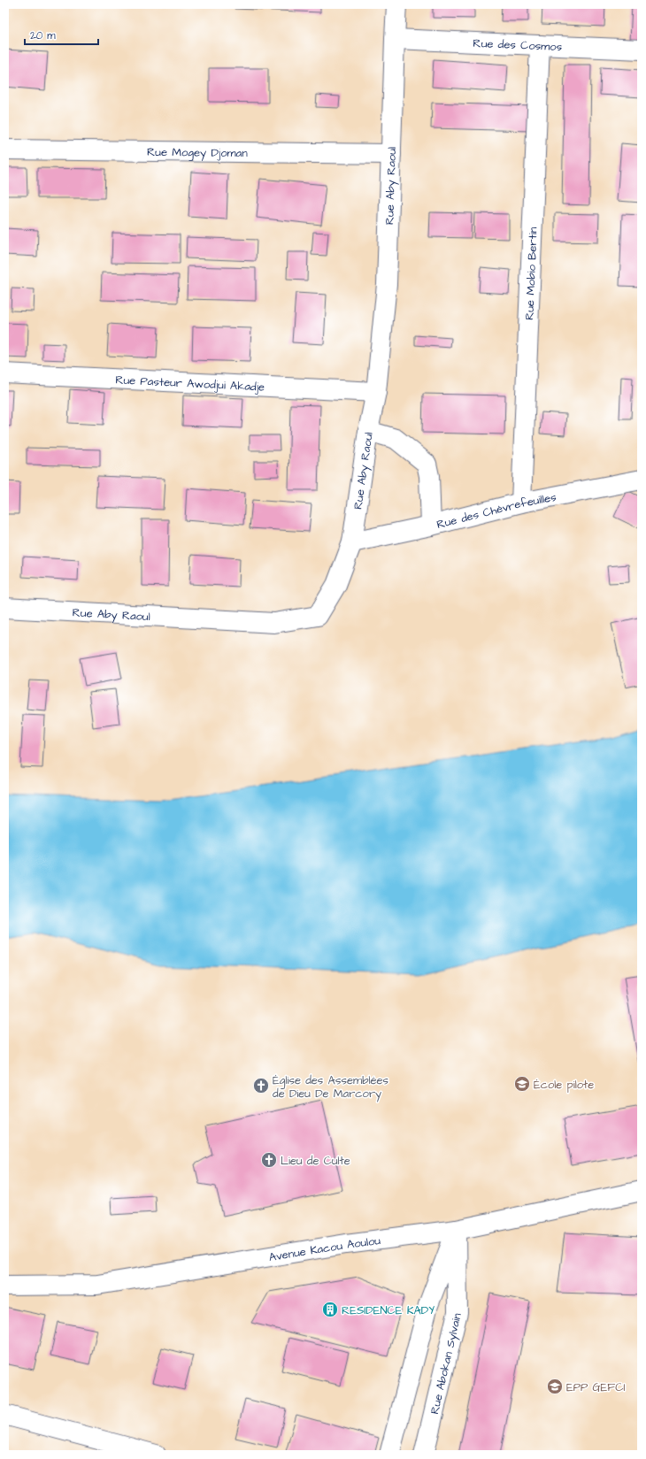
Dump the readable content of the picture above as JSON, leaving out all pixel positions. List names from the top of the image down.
{
  "streets": {
    "street": [
      "Rue des Cosmos",
      "Rue Mogey Djoman",
      "Rue Aby Raoul",
      "Rue Mobio Bertin",
      "Rue Pasteur Awodjui Akadje",
      "Rue des Chèvrefeuilles",
      "Avenue Kacou Aoulou",
      "Rue Abokan Sylvain"
    ]
  },
  "crossings": [
    ["Rue des Cosmos", "Rue Aby Raoul"],
    ["Rue des Cosmos", "Rue Mobio Bertin"],
    ["Rue Mogey Djoman", "Rue Aby Raoul"],
    ["Rue Aby Raoul", "Rue Pasteur Awodjui Akadje"],
    ["Rue Aby Raoul", "Rue des Chèvrefeuilles"],
    ["Rue Mobio Bertin", "Rue des Chèvrefeuilles"],
    ["Avenue Kacou Aoulou", "Rue Abokan Sylvain"]
  ],
  "places": {
    "school or university": ["École pilote", "EPP GEFCI"],
    "church": ["Église des Assemblées de Dieu De Marcory", "Lieu de Culte"],
    "building": ["RESIDENCE KADY"]
  },
  "scale_bar": "20 m"
}
